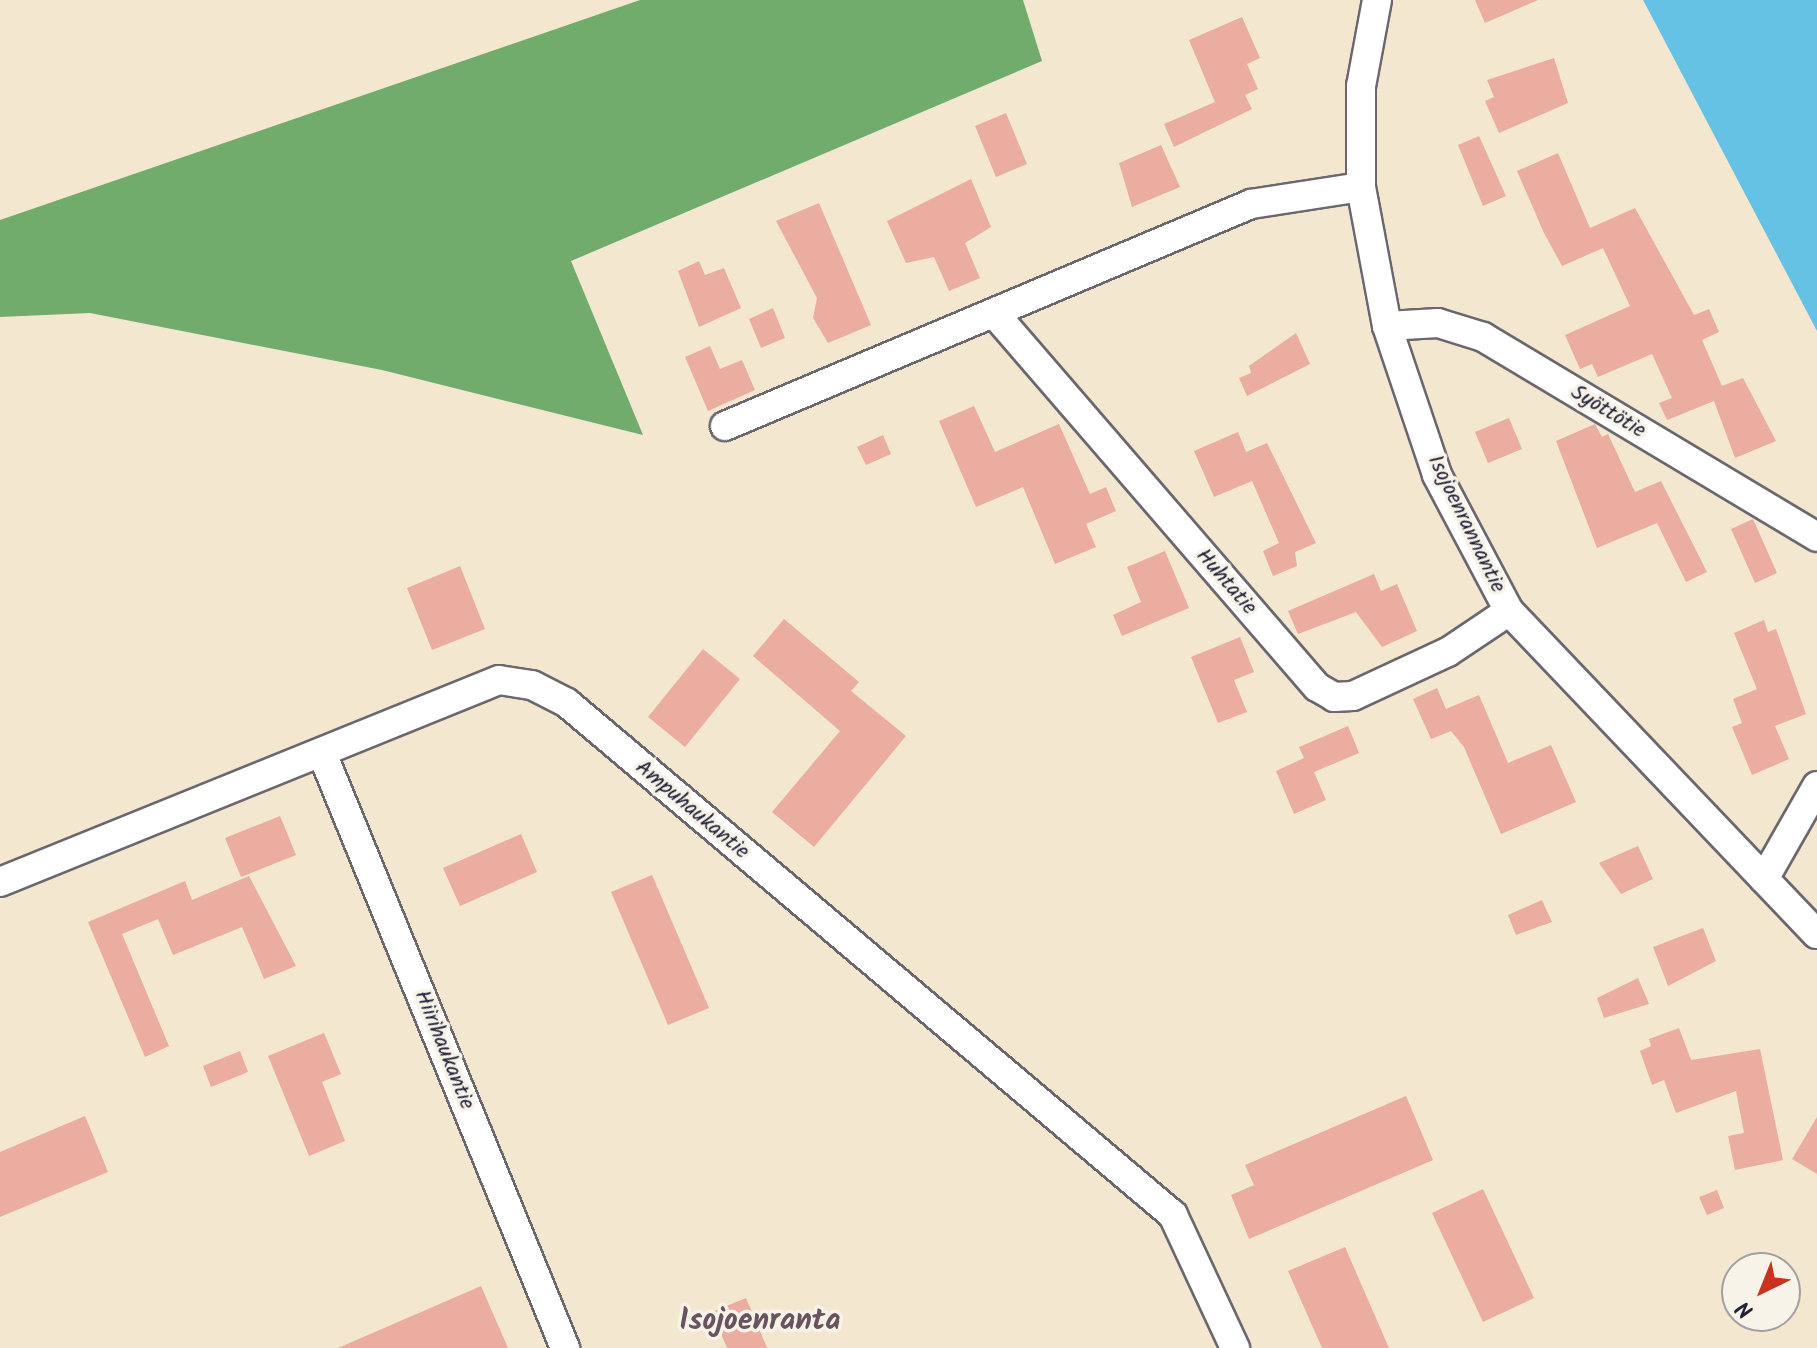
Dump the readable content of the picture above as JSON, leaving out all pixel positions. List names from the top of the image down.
{
  "streets": {
    "street": [
      "Syöttötie",
      "Isojoenrannantie",
      "Huhtatie",
      "Ampuhaukantie",
      "Hiirihaukantie"
    ]
  },
  "crossings": [
    ["Syöttötie", "Isojoenrannantie"],
    ["Isojoenrannantie", "Huhtatie"],
    ["Ampuhaukantie", "Hiirihaukantie"]
  ],
  "districts": ["Isojoenranta"],
  "north": "bottom left"
}
